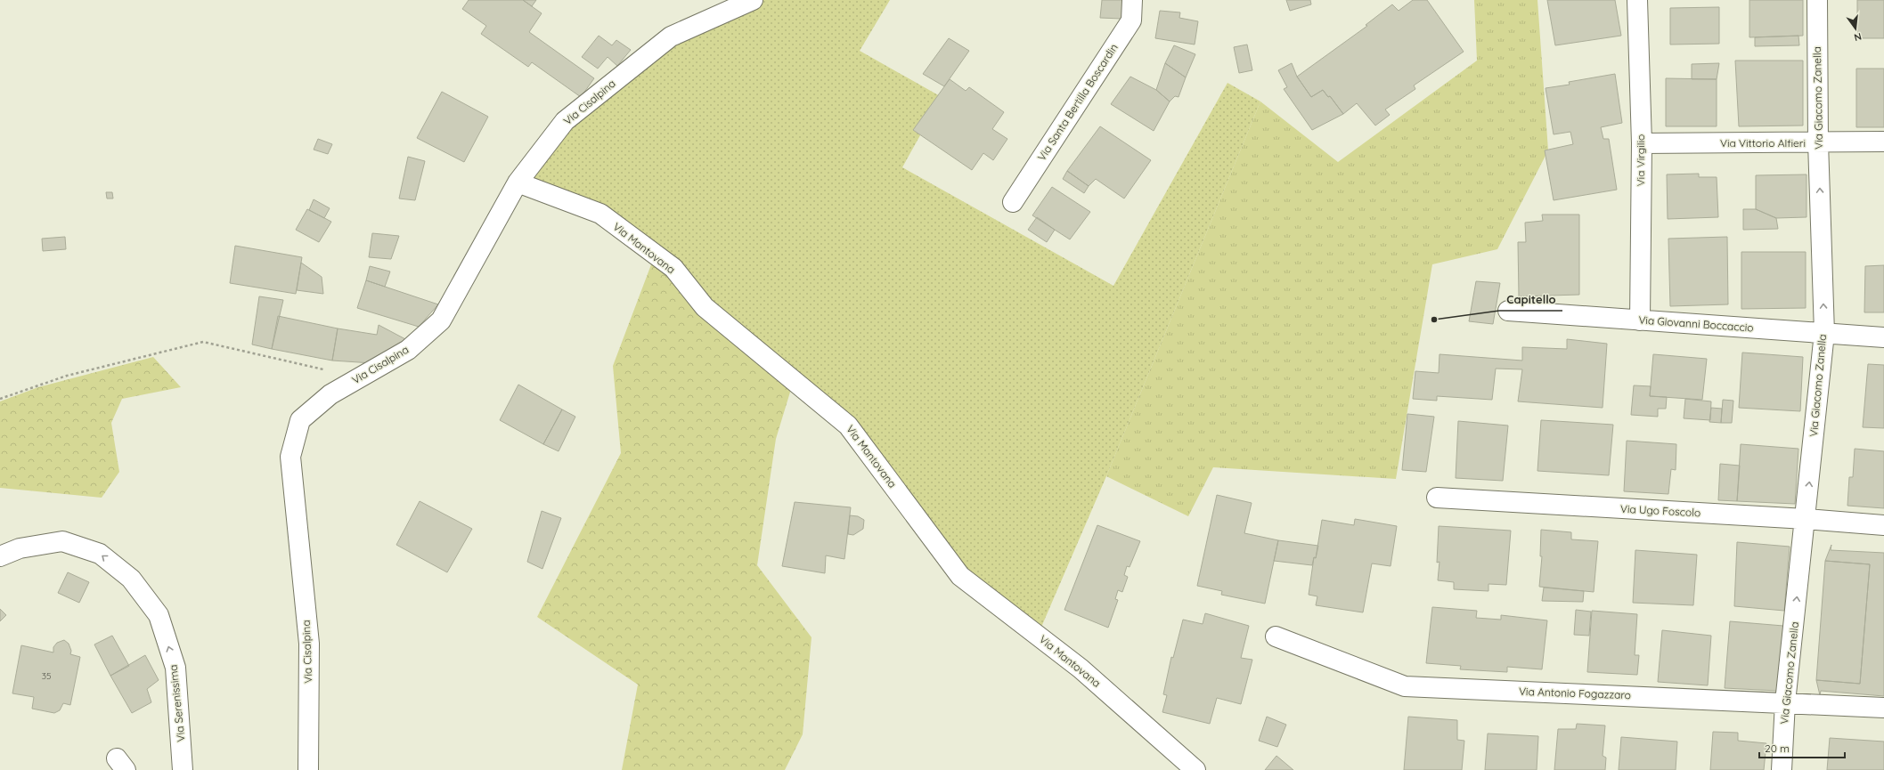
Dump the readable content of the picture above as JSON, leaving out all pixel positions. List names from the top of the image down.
{
  "streets": {
    "street": [
      "Via Giacomo Zanella",
      "Via Cisalpina",
      "Via Santa Bertilla Boscardin",
      "Via Vittorio Alfieri",
      "Via Virgilio",
      "Via Mantovana",
      "Via Giovanni Boccaccio",
      "Via Ugo Foscolo",
      "Via Antonio Fogazzaro",
      "Via Serenissima"
    ]
  },
  "crossings": [
    ["Via Giacomo Zanella", "Via Vittorio Alfieri"],
    ["Via Giacomo Zanella", "Via Giovanni Boccaccio"],
    ["Via Giacomo Zanella", "Via Ugo Foscolo"],
    ["Via Giacomo Zanella", "Via Antonio Fogazzaro"],
    ["Via Cisalpina", "Via Mantovana"],
    ["Via Vittorio Alfieri", "Via Virgilio"],
    ["Via Virgilio", "Via Giovanni Boccaccio"]
  ],
  "one_way": ["Via Giacomo Zanella", "Via Serenissima"],
  "places": ["Capitello"],
  "house_numbers": ["35"],
  "scale_bar": "20 m",
  "north": "bottom"
}
